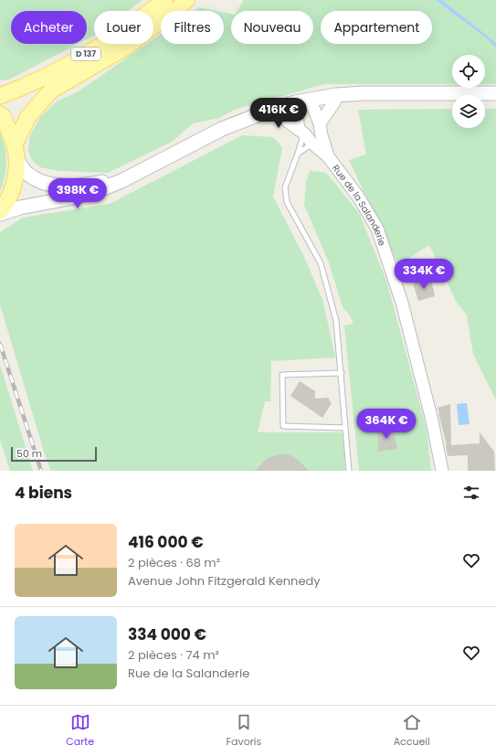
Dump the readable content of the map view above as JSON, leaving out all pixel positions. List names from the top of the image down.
{
  "streets": {
    "main road": ["D 137"],
    "street": ["Rue de la Salanderie"]
  },
  "scale_bar": "50 m",
  "page": {
    "chip": [
      "Acheter",
      "Louer",
      "Filtres",
      "Nouveau",
      "Appartement"
    ],
    "price": [
      "416K €",
      "398K €",
      "334K €",
      "364K €"
    ],
    "scale": "50 m",
    "heading": "4 biens",
    "list": [
      {
        "name": "416 000 €",
        "note": "2 pièces · 68 m² · Avenue John Fitzgerald Kennedy"
      },
      {
        "name": "334 000 €",
        "note": "2 pièces · 74 m² · Rue de la Salanderie"
      }
    ],
    "tabs": ["Carte", "Favoris", "Accueil"]
  }
}
